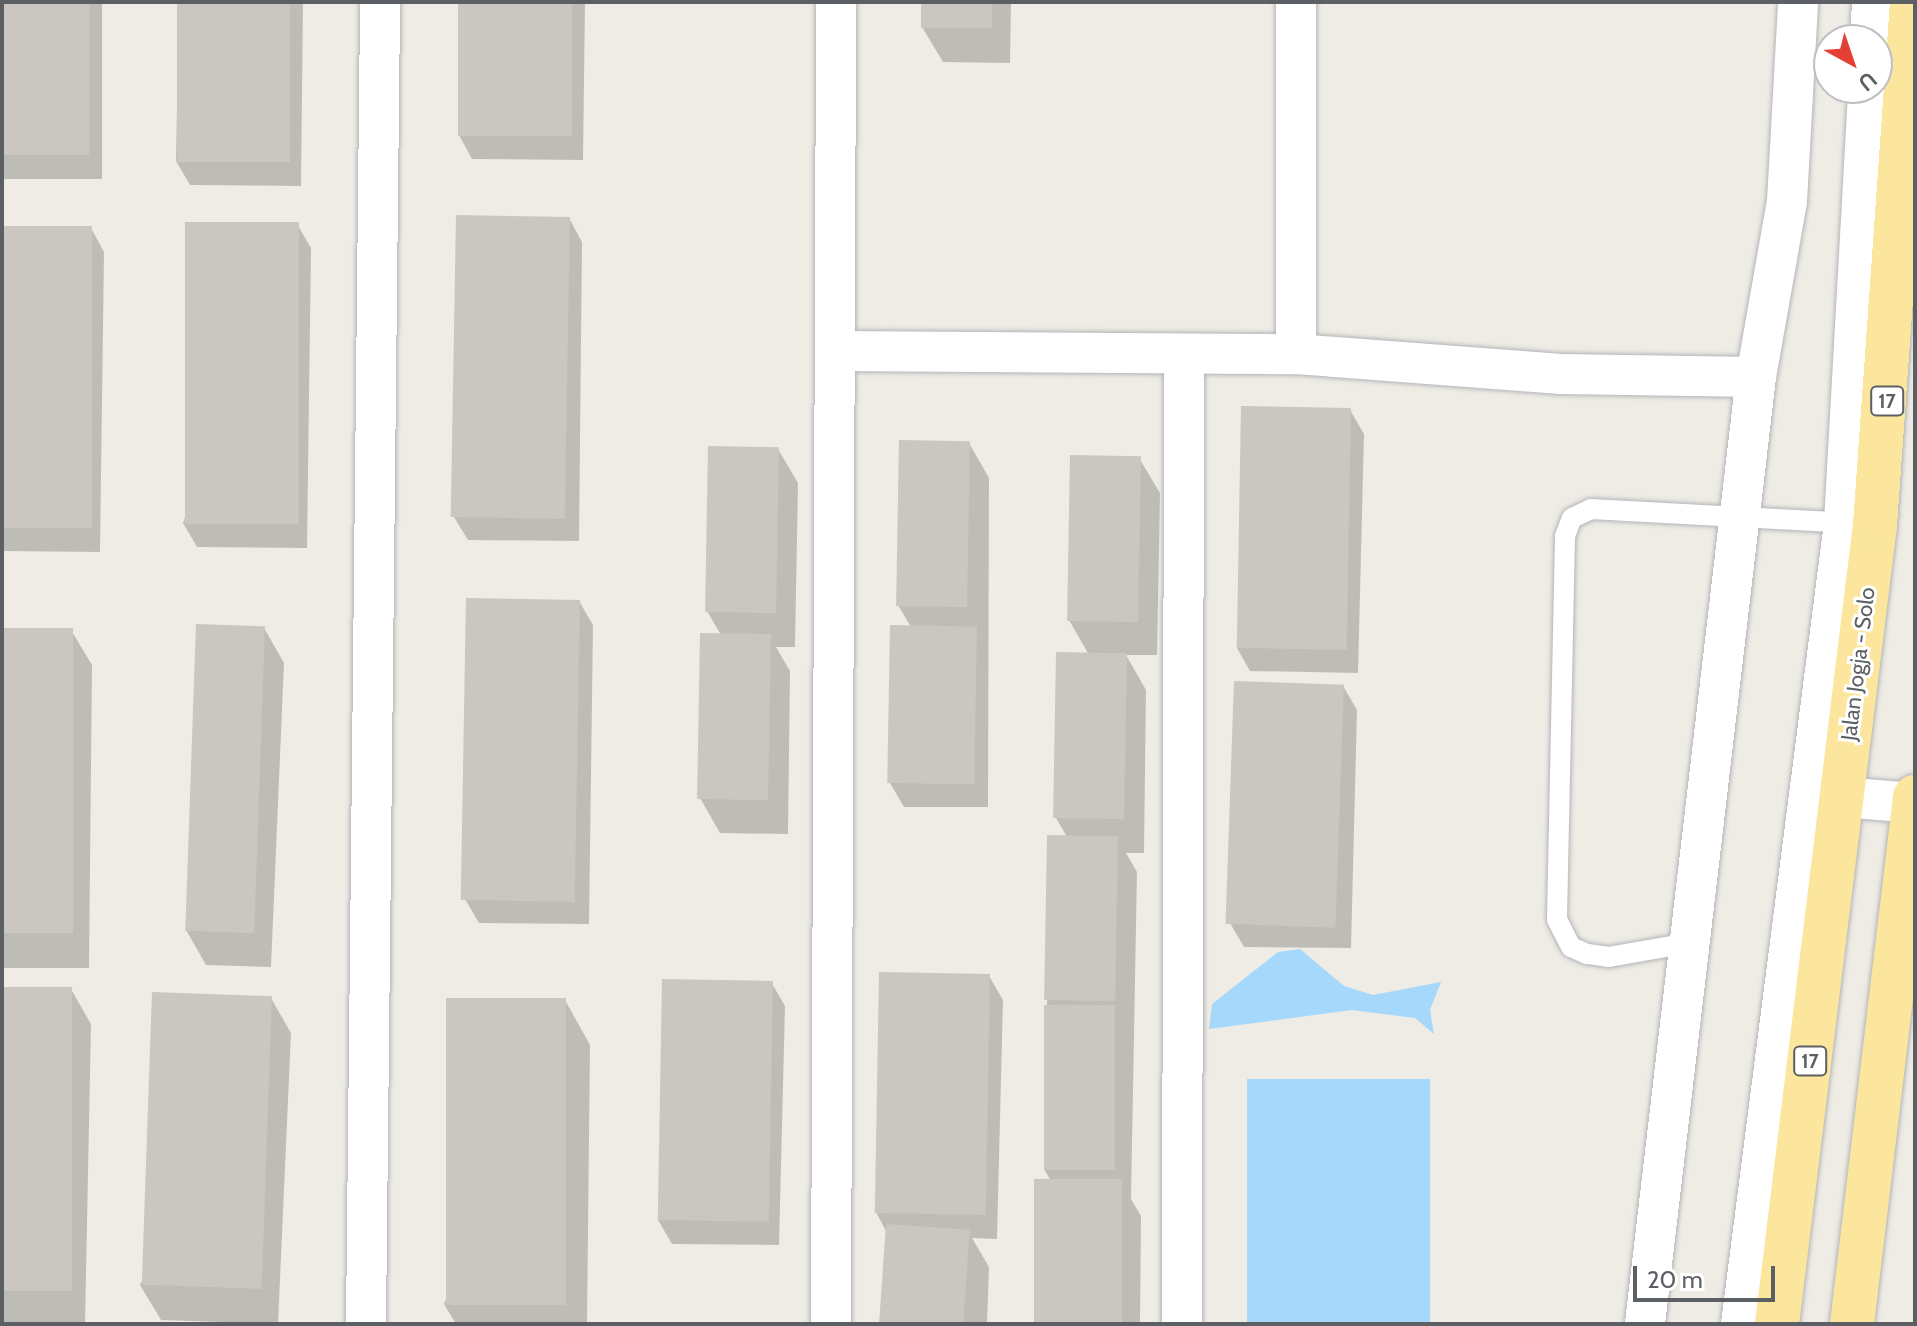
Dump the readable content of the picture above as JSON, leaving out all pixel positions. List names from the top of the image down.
{
  "streets": {
    "highway": ["17", "Jalan Jogja - Solo"]
  },
  "scale_bar": "20 m",
  "north": "bottom right"
}
